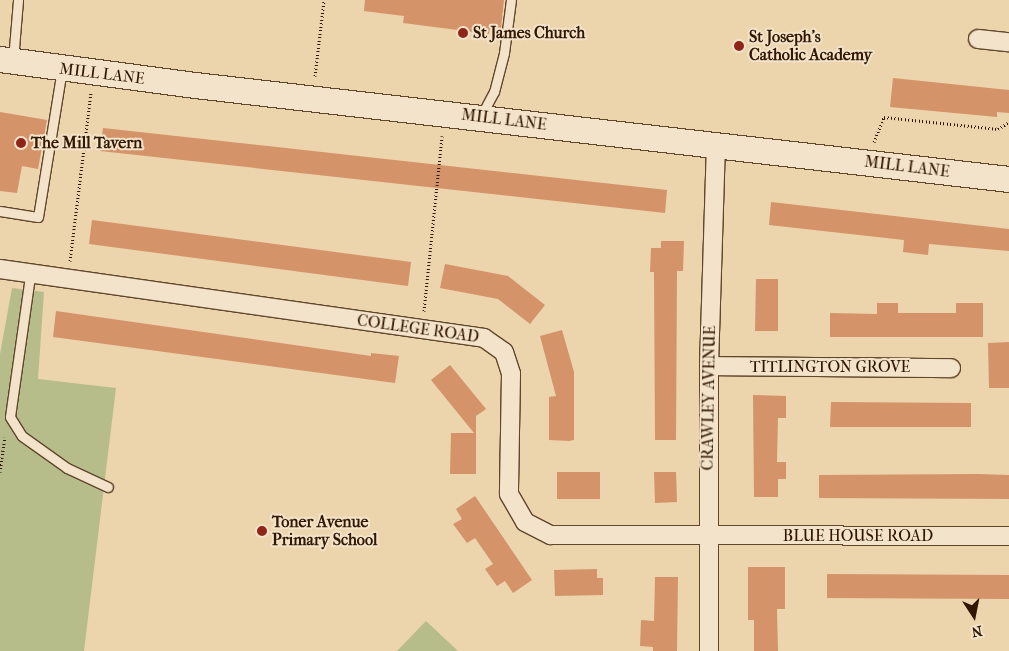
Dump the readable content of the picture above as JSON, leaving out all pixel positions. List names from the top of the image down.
{
  "streets": {
    "main road": ["MILL LANE"],
    "street": [
      "COLLEGE ROAD",
      "TITLINGTON GROVE",
      "CRAWLEY AVENUE",
      "BLUE HOUSE ROAD"
    ]
  },
  "crossings": [
    ["MILL LANE", "CRAWLEY AVENUE"],
    ["COLLEGE ROAD", "CRAWLEY AVENUE"],
    ["COLLEGE ROAD", "BLUE HOUSE ROAD"],
    ["TITLINGTON GROVE", "CRAWLEY AVENUE"],
    ["CRAWLEY AVENUE", "BLUE HOUSE ROAD"]
  ],
  "places": [
    "St James Church",
    "St Joseph's Catholic Academy",
    "The Mill Tavern",
    "Toner Avenue Primary School"
  ],
  "north": "bottom"
}
